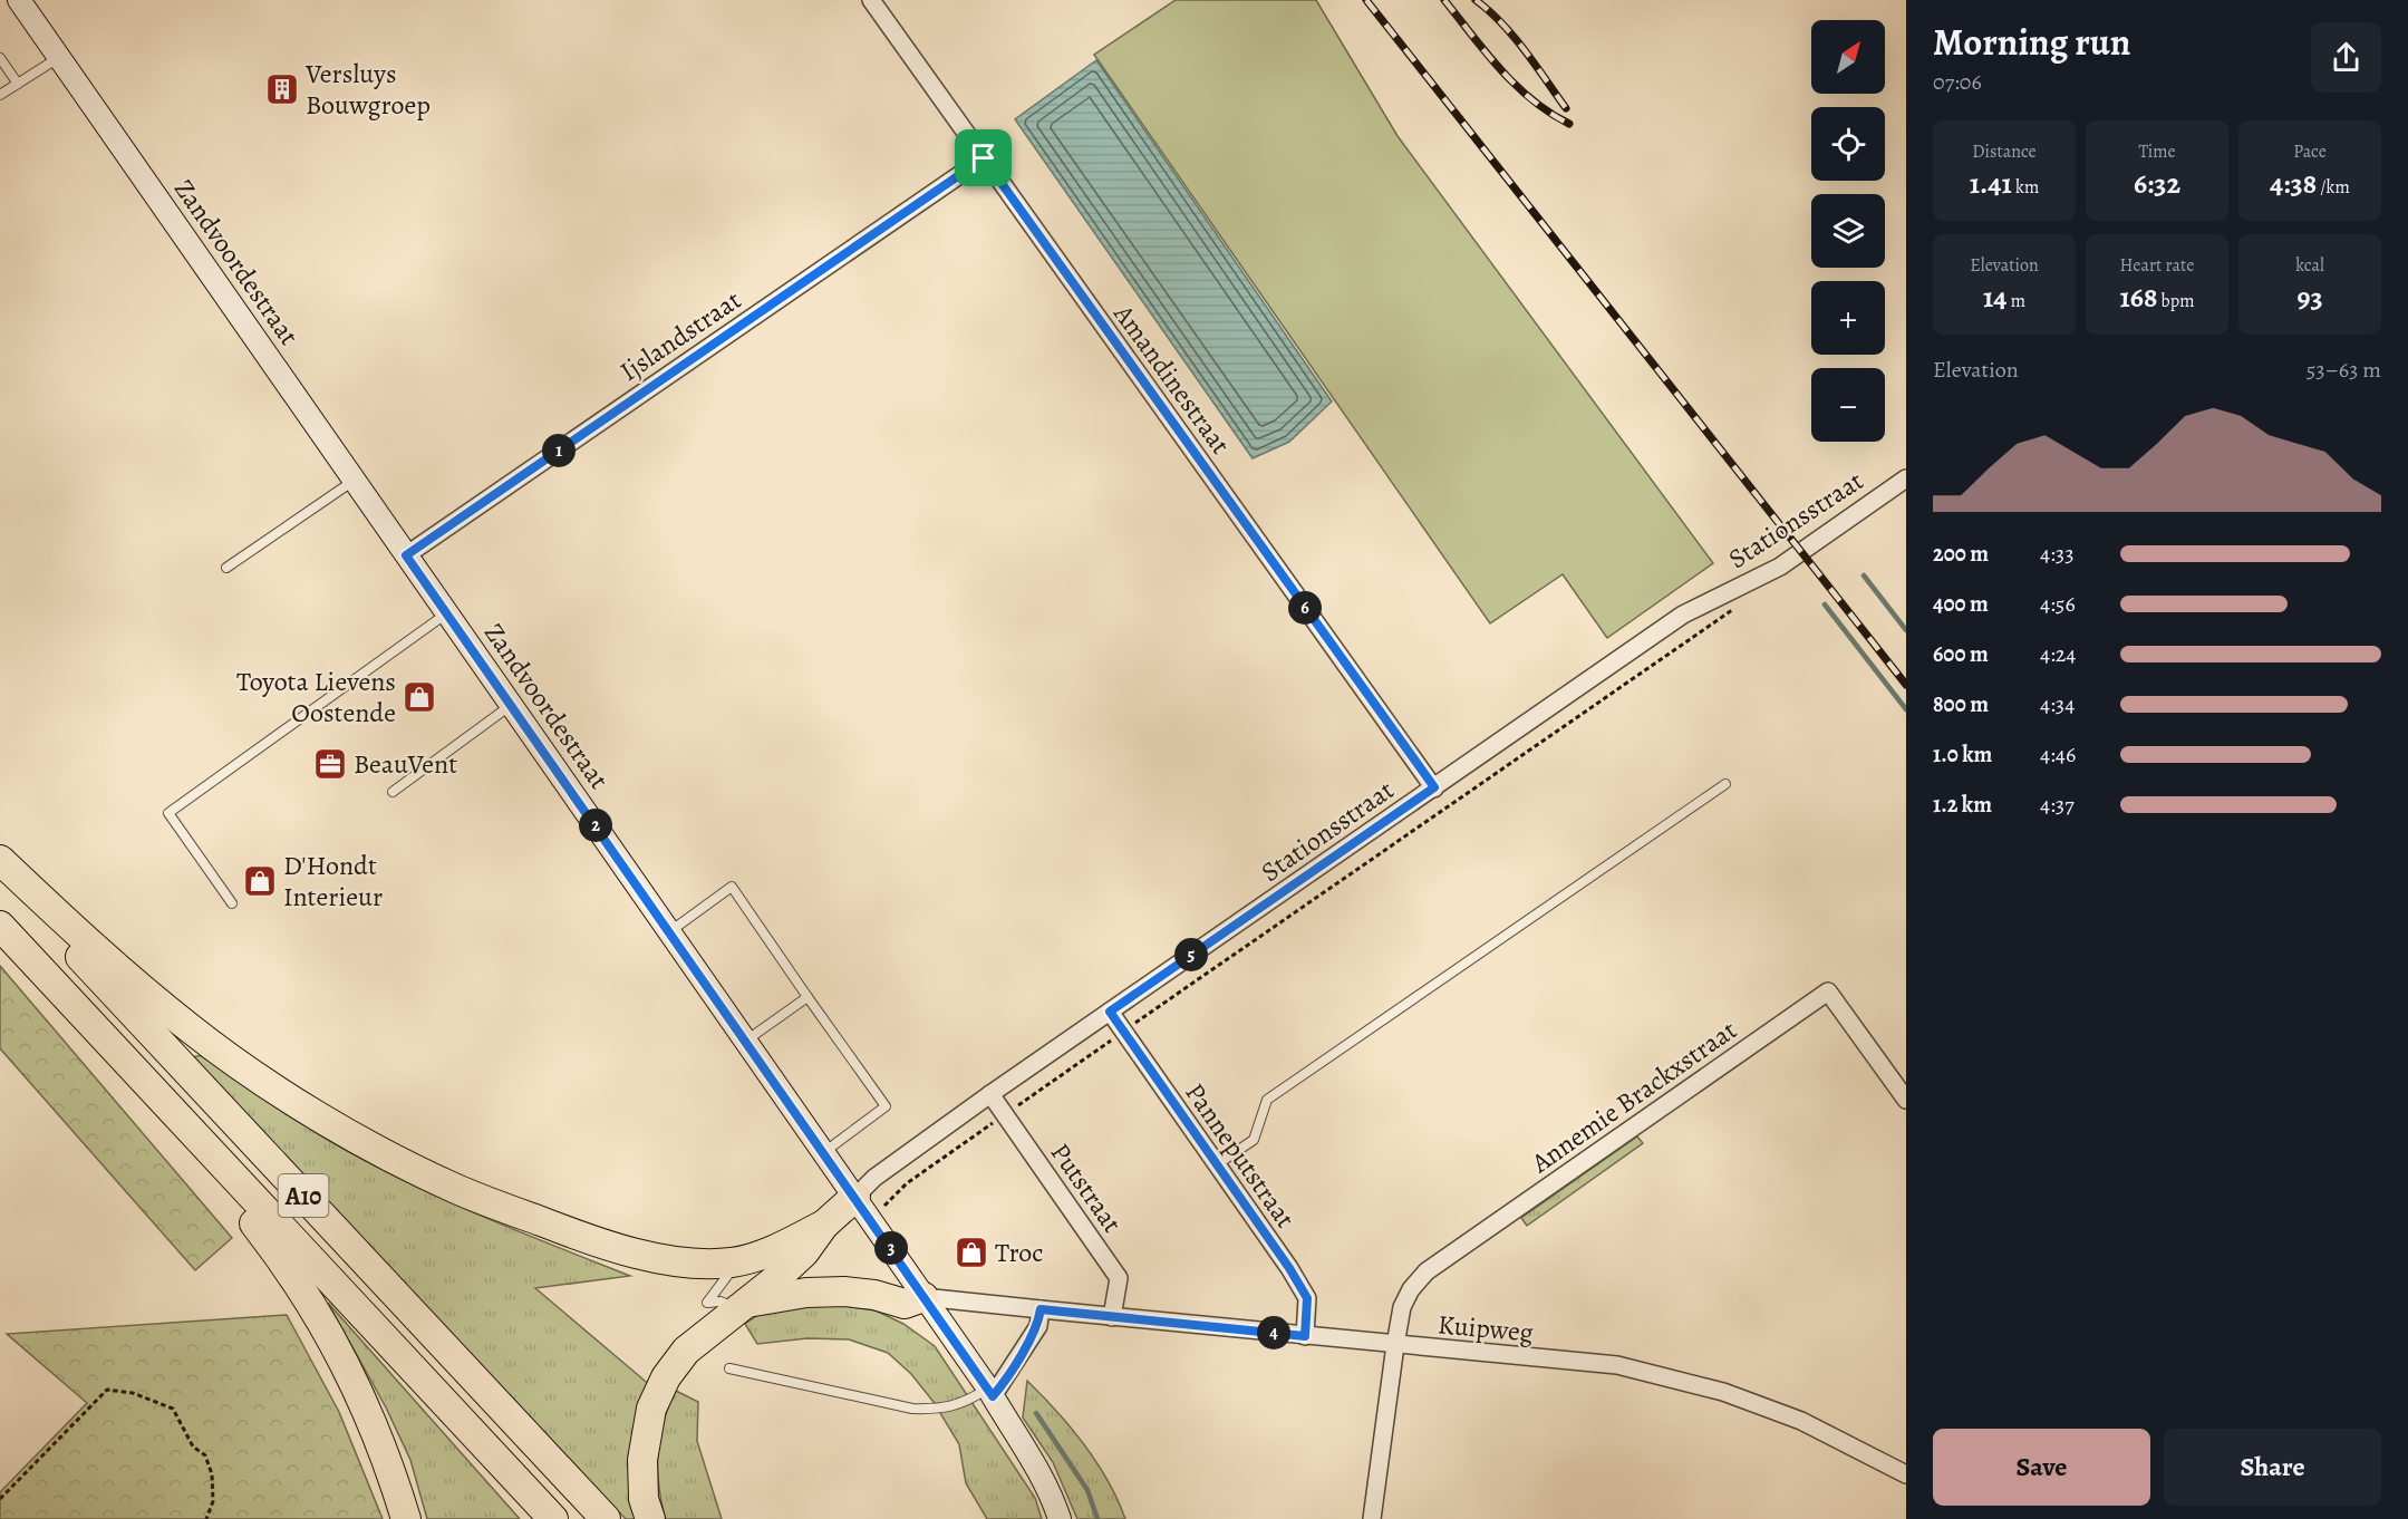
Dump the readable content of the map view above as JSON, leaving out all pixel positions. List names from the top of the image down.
{
  "streets": {
    "highway": ["A10"],
    "main road": ["Zandvoordestraat"],
    "street": [
      "Ijslandstraat",
      "Amandinestraat",
      "Stationsstraat",
      "Annemie Brackxstraat",
      "Panneputstraat",
      "Putstraat",
      "Kuipweg"
    ]
  },
  "crossings": [
    ["Zandvoordestraat", "Ijslandstraat"],
    ["Zandvoordestraat", "Stationsstraat"],
    ["Zandvoordestraat", "Kuipweg"],
    ["Ijslandstraat", "Amandinestraat"],
    ["Amandinestraat", "Stationsstraat"],
    ["Stationsstraat", "Panneputstraat"],
    ["Stationsstraat", "Putstraat"],
    ["Annemie Brackxstraat", "Kuipweg"],
    ["Panneputstraat", "Kuipweg"],
    ["Putstraat", "Kuipweg"]
  ],
  "places": {
    "building": ["Versluys Bouwgroep"],
    "shop": ["Toyota Lievens Oostende", "D'Hondt Interieur", "Troc"],
    "office": ["BeauVent"]
  },
  "north": "top right",
  "page": {
    "heading": ["Morning run", "07:06"],
    "map_buttons": ["+", "−"],
    "stats": [
      ["Distance", "1.41 km"],
      ["Time", "6:32"],
      ["Pace", "4:38 /km"],
      ["Elevation", "14 m"],
      ["Heart rate", "168 bpm"],
      ["kcal", "93"]
    ],
    "chart": ["Elevation", "53–63 m"],
    "pins": [
      "1",
      "6",
      "2",
      "5",
      "3",
      "4"
    ],
    "list": [
      {
        "name": "200 m",
        "note": "4:33"
      },
      {
        "name": "400 m",
        "note": "4:56"
      },
      {
        "name": "600 m",
        "note": "4:24"
      },
      {
        "name": "800 m",
        "note": "4:34"
      },
      {
        "name": "1.0 km",
        "note": "4:46"
      },
      {
        "name": "1.2 km",
        "note": "4:37"
      }
    ],
    "buttons": ["Save", "Share"]
  }
}
